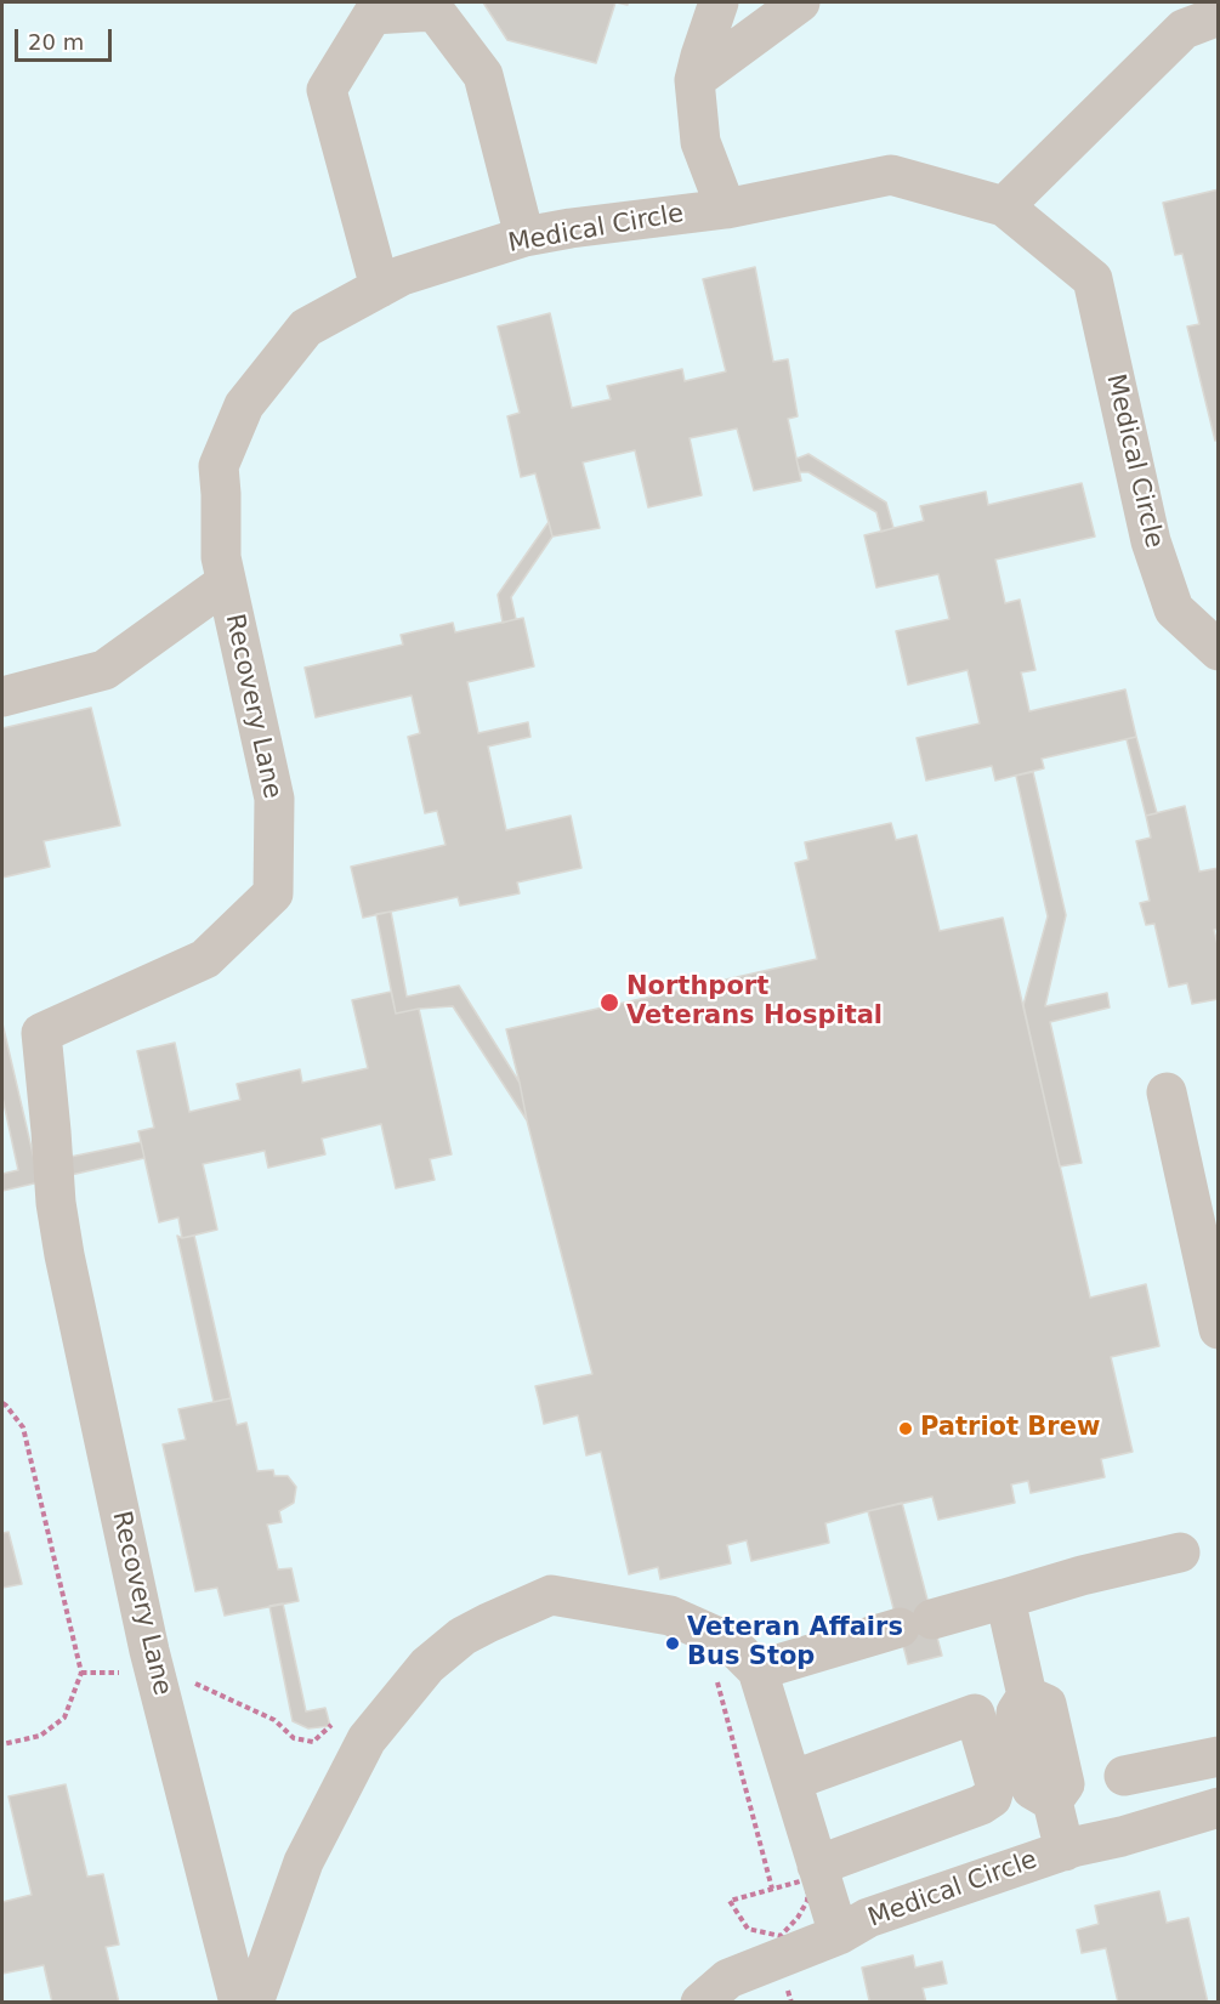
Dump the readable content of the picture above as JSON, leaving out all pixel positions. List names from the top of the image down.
{
  "streets": {
    "lane": ["Medical Circle", "Recovery Lane"]
  },
  "crossings": [
    ["Medical Circle", "Recovery Lane"]
  ],
  "places": ["Northport Veterans Hospital", "Patriot Brew", "Veteran Affairs Bus Stop"],
  "scale_bar": "20 m"
}
